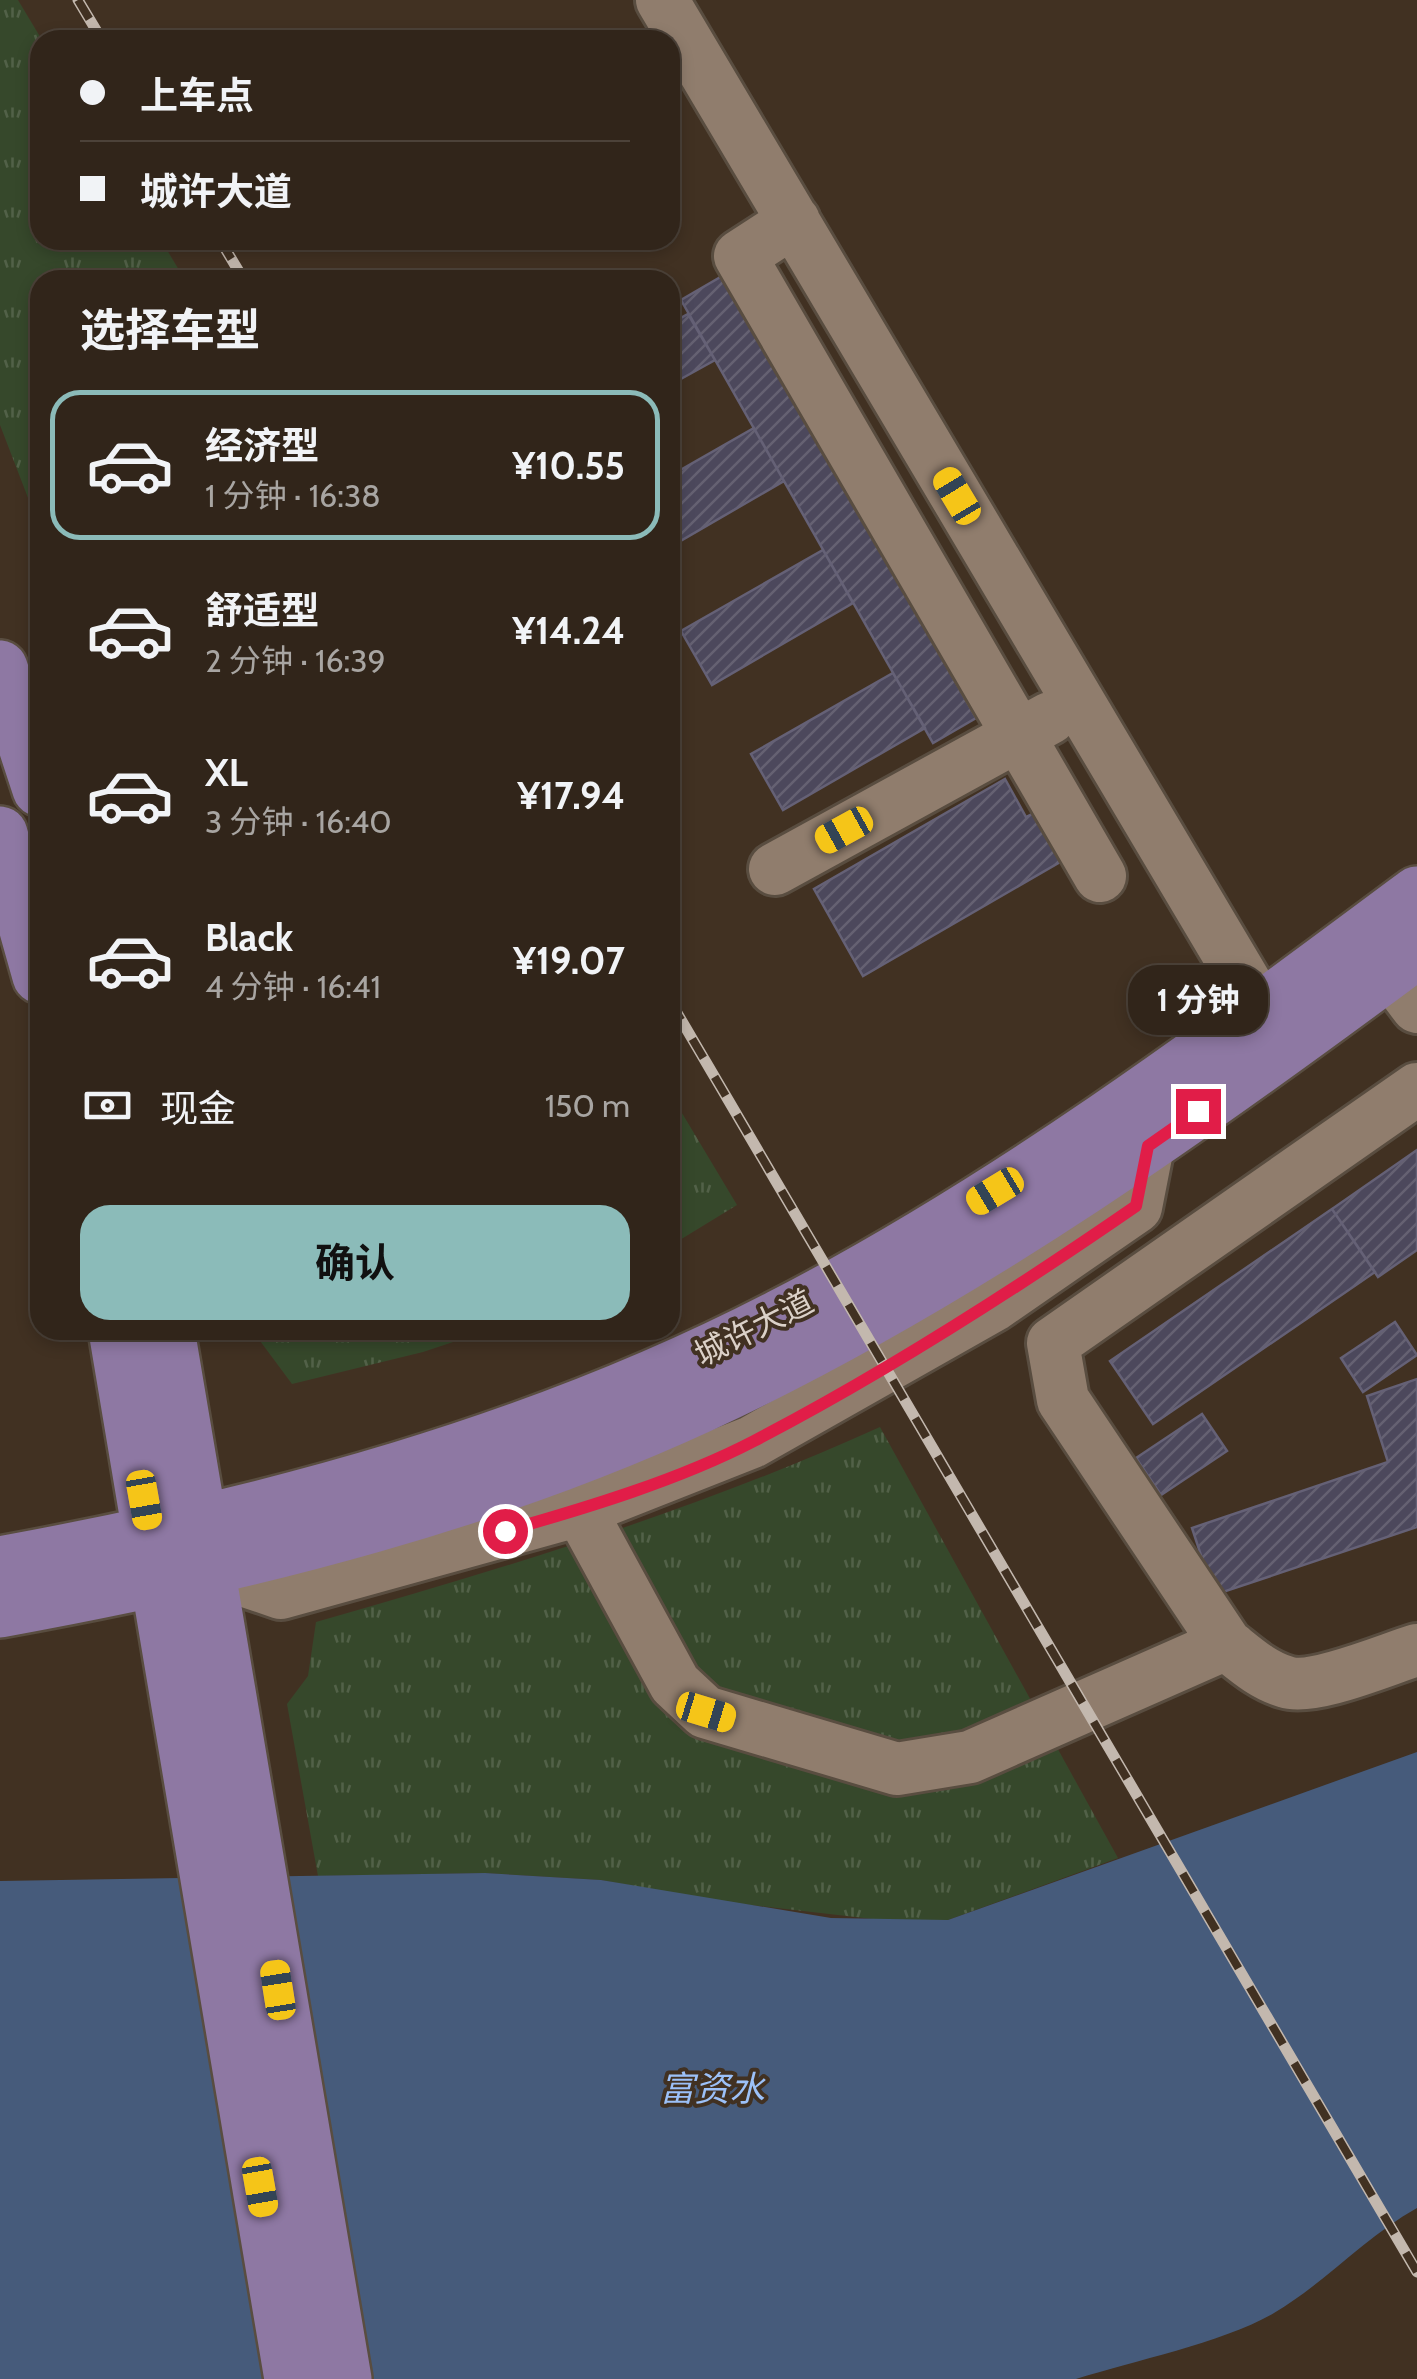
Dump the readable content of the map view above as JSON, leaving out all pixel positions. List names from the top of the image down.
{
  "streets": {
    "main road": ["城许大道"]
  },
  "water": ["富资水"],
  "page": {
    "banner": ["上车点", "城许大道"],
    "heading": "选择车型",
    "list": [
      {
        "name": "经济型",
        "note": "1 分钟 · 16:38",
        "value": "¥10.55"
      },
      {
        "name": "舒适型",
        "note": "2 分钟 · 16:39",
        "value": "¥14.24"
      },
      {
        "name": "XL",
        "note": "3 分钟 · 16:40",
        "value": "¥17.94"
      },
      {
        "name": "Black",
        "note": "4 分钟 · 16:41",
        "value": "¥19.07"
      }
    ],
    "bubble": "1 分钟",
    "pay": ["现金", "150 m"],
    "buttons": "确认"
  }
}
